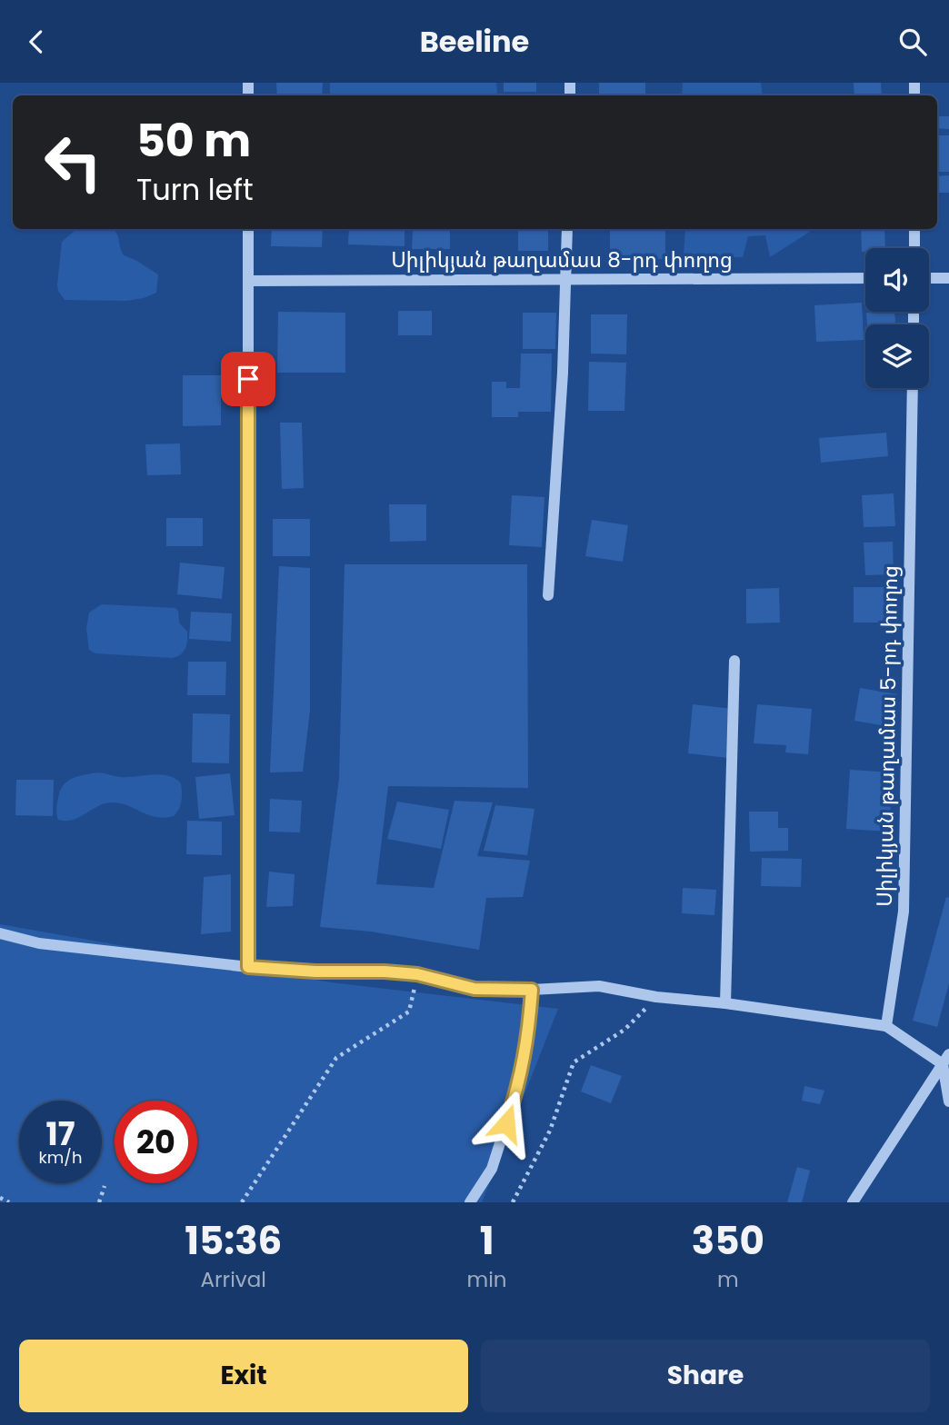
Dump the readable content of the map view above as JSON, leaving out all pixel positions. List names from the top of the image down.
{
  "streets": {
    "street": ["Սիլիկյան թաղամաս 8-րդ փողոց", "Սիլիկյան թաղամաս 5-րդ փողոց"]
  },
  "page": {
    "header": "Beeline",
    "turn": ["50 m", "Turn left"],
    "speed": "17 km/h",
    "limit": "20",
    "eta": [
      "15:36",
      "Arrival",
      "1",
      "min",
      "350",
      "m"
    ],
    "buttons": ["Exit", "Share"]
  }
}
